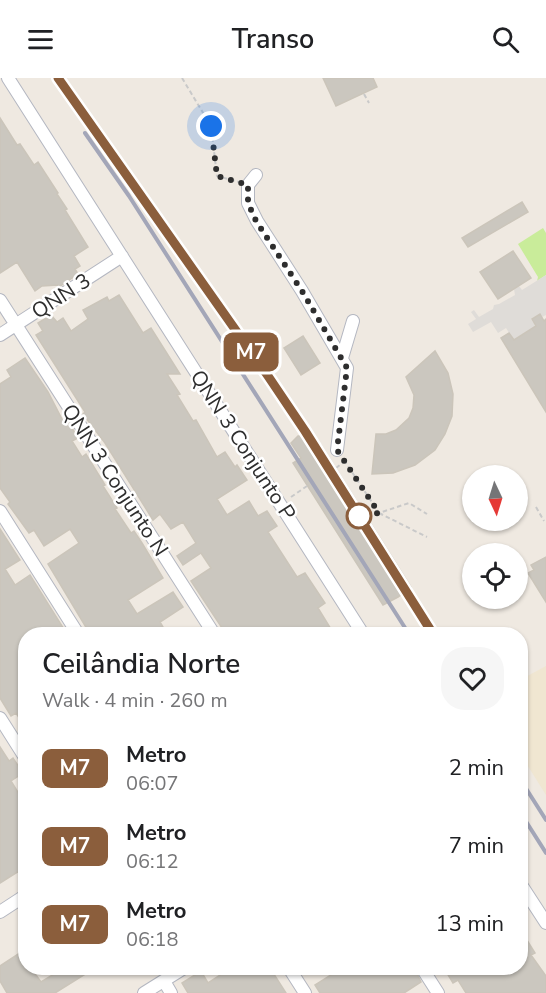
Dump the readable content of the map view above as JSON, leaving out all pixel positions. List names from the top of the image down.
{
  "streets": {
    "street": ["QNN 3", "QNN 3 Conjunto P", "QNN 3 Conjunto N"]
  },
  "crossings": [
    ["QNN 3", "QNN 3 Conjunto P"],
    ["QNN 3", "QNN 3 Conjunto N"]
  ],
  "lines": ["metro line M7"],
  "north": "bottom",
  "page": {
    "header": "Transo",
    "on_map": "M7",
    "heading": ["Ceilândia Norte", "Walk · 4 min · 260 m"],
    "list": [
      {
        "mark": "M7",
        "name": "Metro",
        "note": "06:07",
        "value": "2 min"
      },
      {
        "mark": "M7",
        "name": "Metro",
        "note": "06:12",
        "value": "7 min"
      },
      {
        "mark": "M7",
        "name": "Metro",
        "note": "06:18",
        "value": "13 min"
      }
    ]
  }
}
